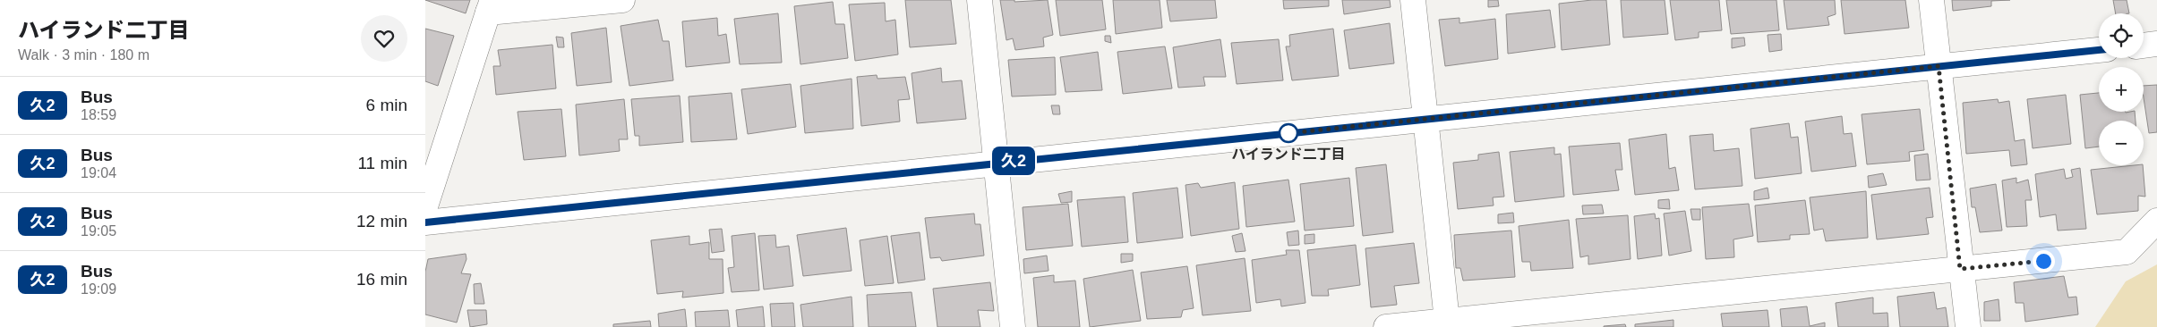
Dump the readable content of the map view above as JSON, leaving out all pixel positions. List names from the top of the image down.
{
  "places": ["ハイランド二丁目"],
  "lines": ["bus line 久2"],
  "page": {
    "heading": ["ハイランド二丁目", "Walk · 3 min · 180 m"],
    "on_map": "久2",
    "map_buttons": ["+", "−"],
    "list": [
      {
        "mark": "久2",
        "name": "Bus",
        "note": "18:59",
        "value": "6 min"
      },
      {
        "mark": "久2",
        "name": "Bus",
        "note": "19:04",
        "value": "11 min"
      },
      {
        "mark": "久2",
        "name": "Bus",
        "note": "19:05",
        "value": "12 min"
      },
      {
        "mark": "久2",
        "name": "Bus",
        "note": "19:09",
        "value": "16 min"
      }
    ]
  }
}
